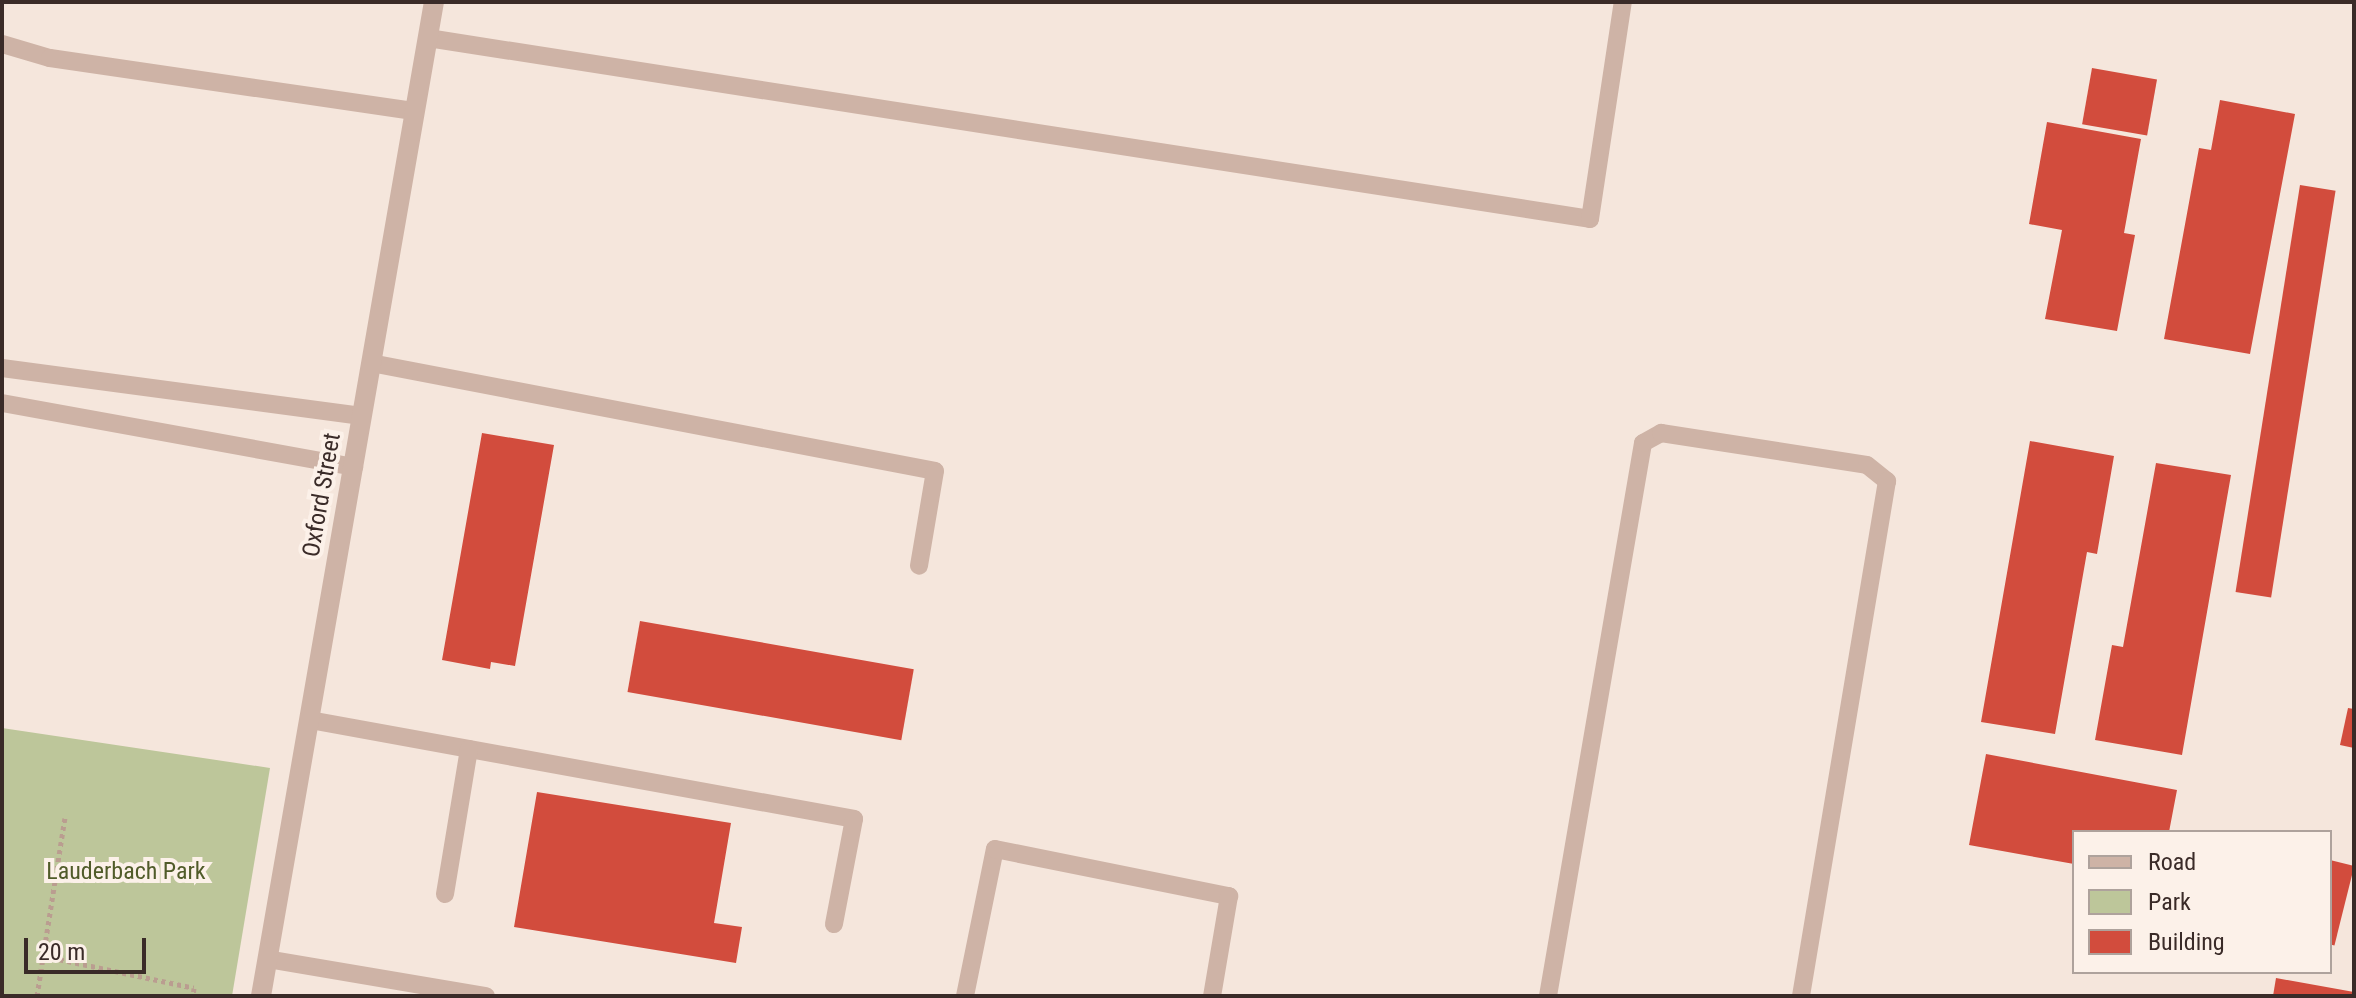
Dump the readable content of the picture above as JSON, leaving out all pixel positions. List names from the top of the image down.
{
  "streets": {
    "street": ["Oxford Street"]
  },
  "parks": ["Lauderbach Park"],
  "legend": ["Road", "Park", "Building"],
  "scale_bar": "20 m"
}
